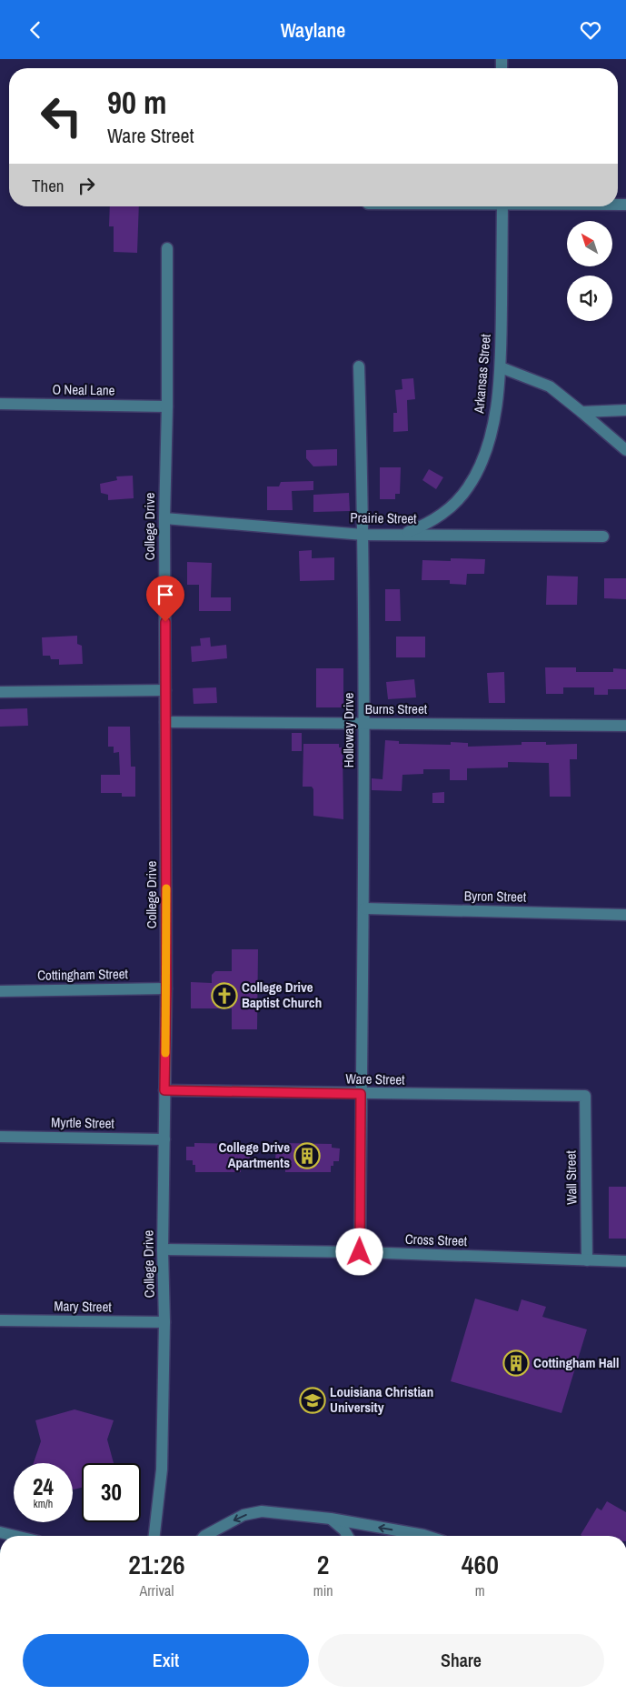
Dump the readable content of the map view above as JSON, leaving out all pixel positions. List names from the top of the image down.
{
  "streets": {
    "street": [
      "Arkansas Street",
      "O Neal Lane",
      "Prairie Street",
      "College Drive",
      "Burns Street",
      "Holloway Drive",
      "Byron Street",
      "Cottingham Street",
      "Ware Street",
      "Myrtle Street",
      "Wall Street",
      "Cross Street",
      "Mary Street"
    ]
  },
  "crossings": [
    ["Arkansas Street", "Prairie Street"],
    ["O Neal Lane", "College Drive"],
    ["Prairie Street", "College Drive"],
    ["Prairie Street", "Holloway Drive"],
    ["College Drive", "Burns Street"],
    ["College Drive", "Cottingham Street"],
    ["College Drive", "Ware Street"],
    ["College Drive", "Myrtle Street"],
    ["College Drive", "Cross Street"],
    ["College Drive", "Mary Street"],
    ["Burns Street", "Holloway Drive"],
    ["Holloway Drive", "Byron Street"],
    ["Holloway Drive", "Ware Street"],
    ["Holloway Drive", "Cross Street"],
    ["Ware Street", "Wall Street"],
    ["Wall Street", "Cross Street"]
  ],
  "places": {
    "church": ["College Drive Baptist Church"],
    "building": ["College Drive Apartments", "Cottingham Hall"],
    "school or university": ["Louisiana Christian University"]
  },
  "north": "top left",
  "page": {
    "header": "Waylane",
    "turn": ["90 m", "Ware Street"],
    "then": "Then",
    "speed": "24 km/h",
    "limit": "30",
    "eta": [
      "21:26",
      "Arrival",
      "2",
      "min",
      "460",
      "m"
    ],
    "buttons": ["Exit", "Share"]
  }
}
